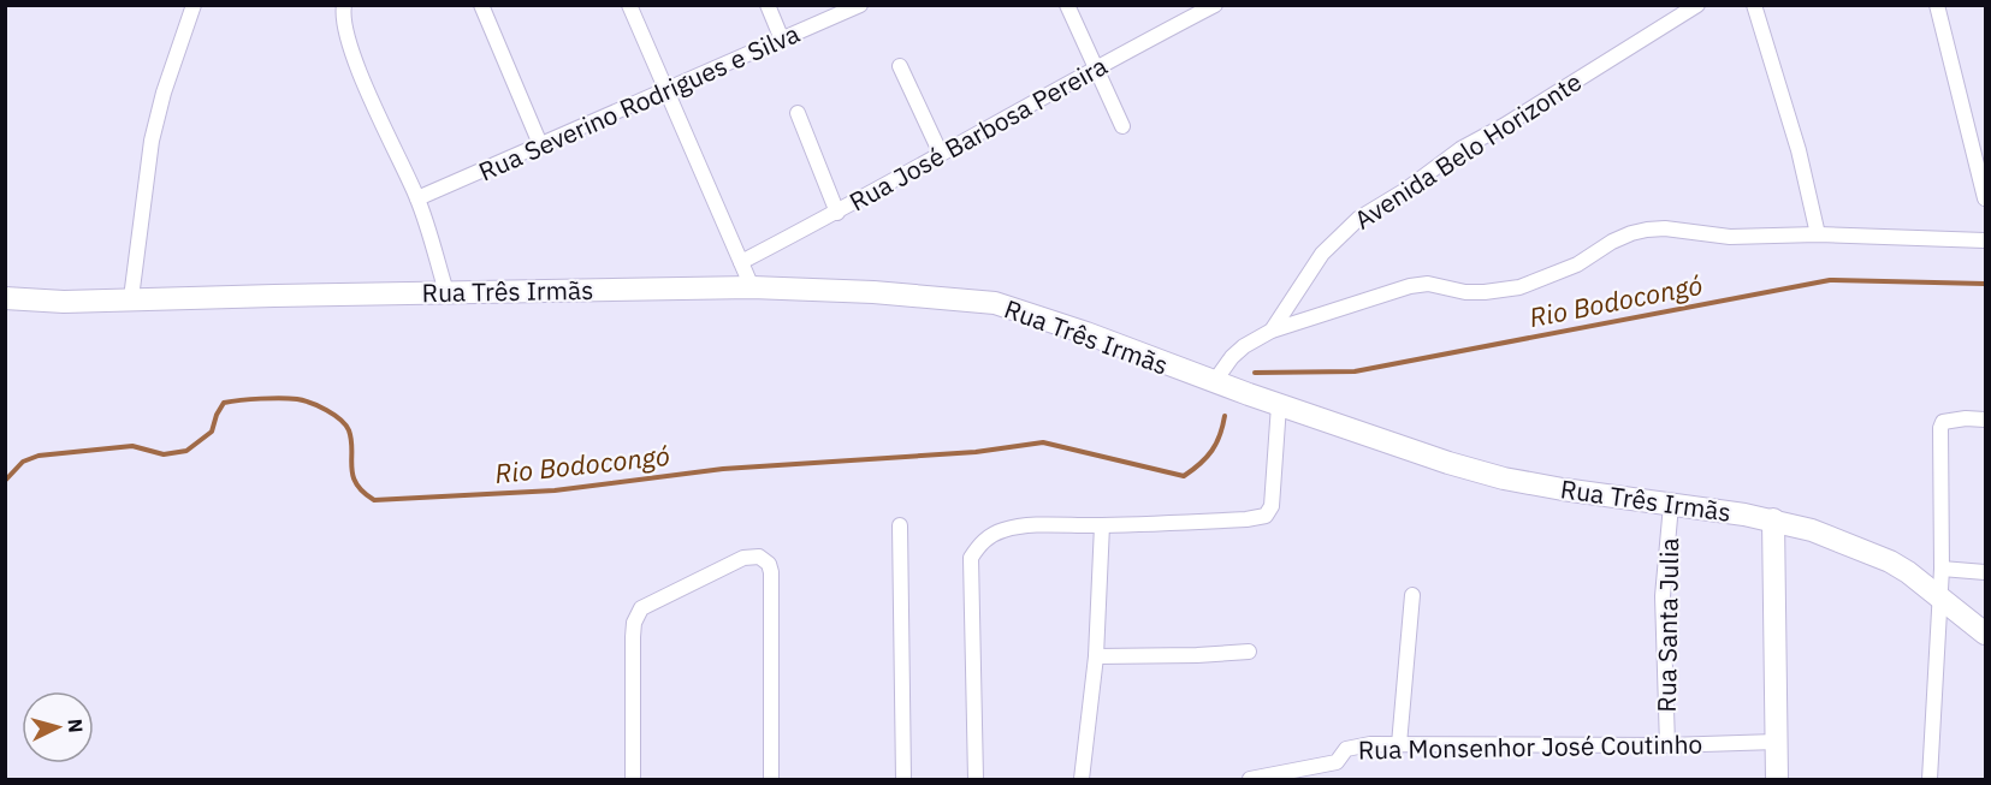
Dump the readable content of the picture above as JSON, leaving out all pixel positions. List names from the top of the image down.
{
  "streets": {
    "street": [
      "Rua Severino Rodrigues e Silva",
      "Rua José Barbosa Pereira",
      "Avenida Belo Horizonte",
      "Rua Três Irmãs",
      "Rua Santa Julia",
      "Rua Monsenhor José Coutinho"
    ]
  },
  "crossings": [
    ["Rua Três Irmãs", "Rua Santa Julia"],
    ["Rua Santa Julia", "Rua Monsenhor José Coutinho"]
  ],
  "water": ["Rio Bodocongó"],
  "north": "right"
}
